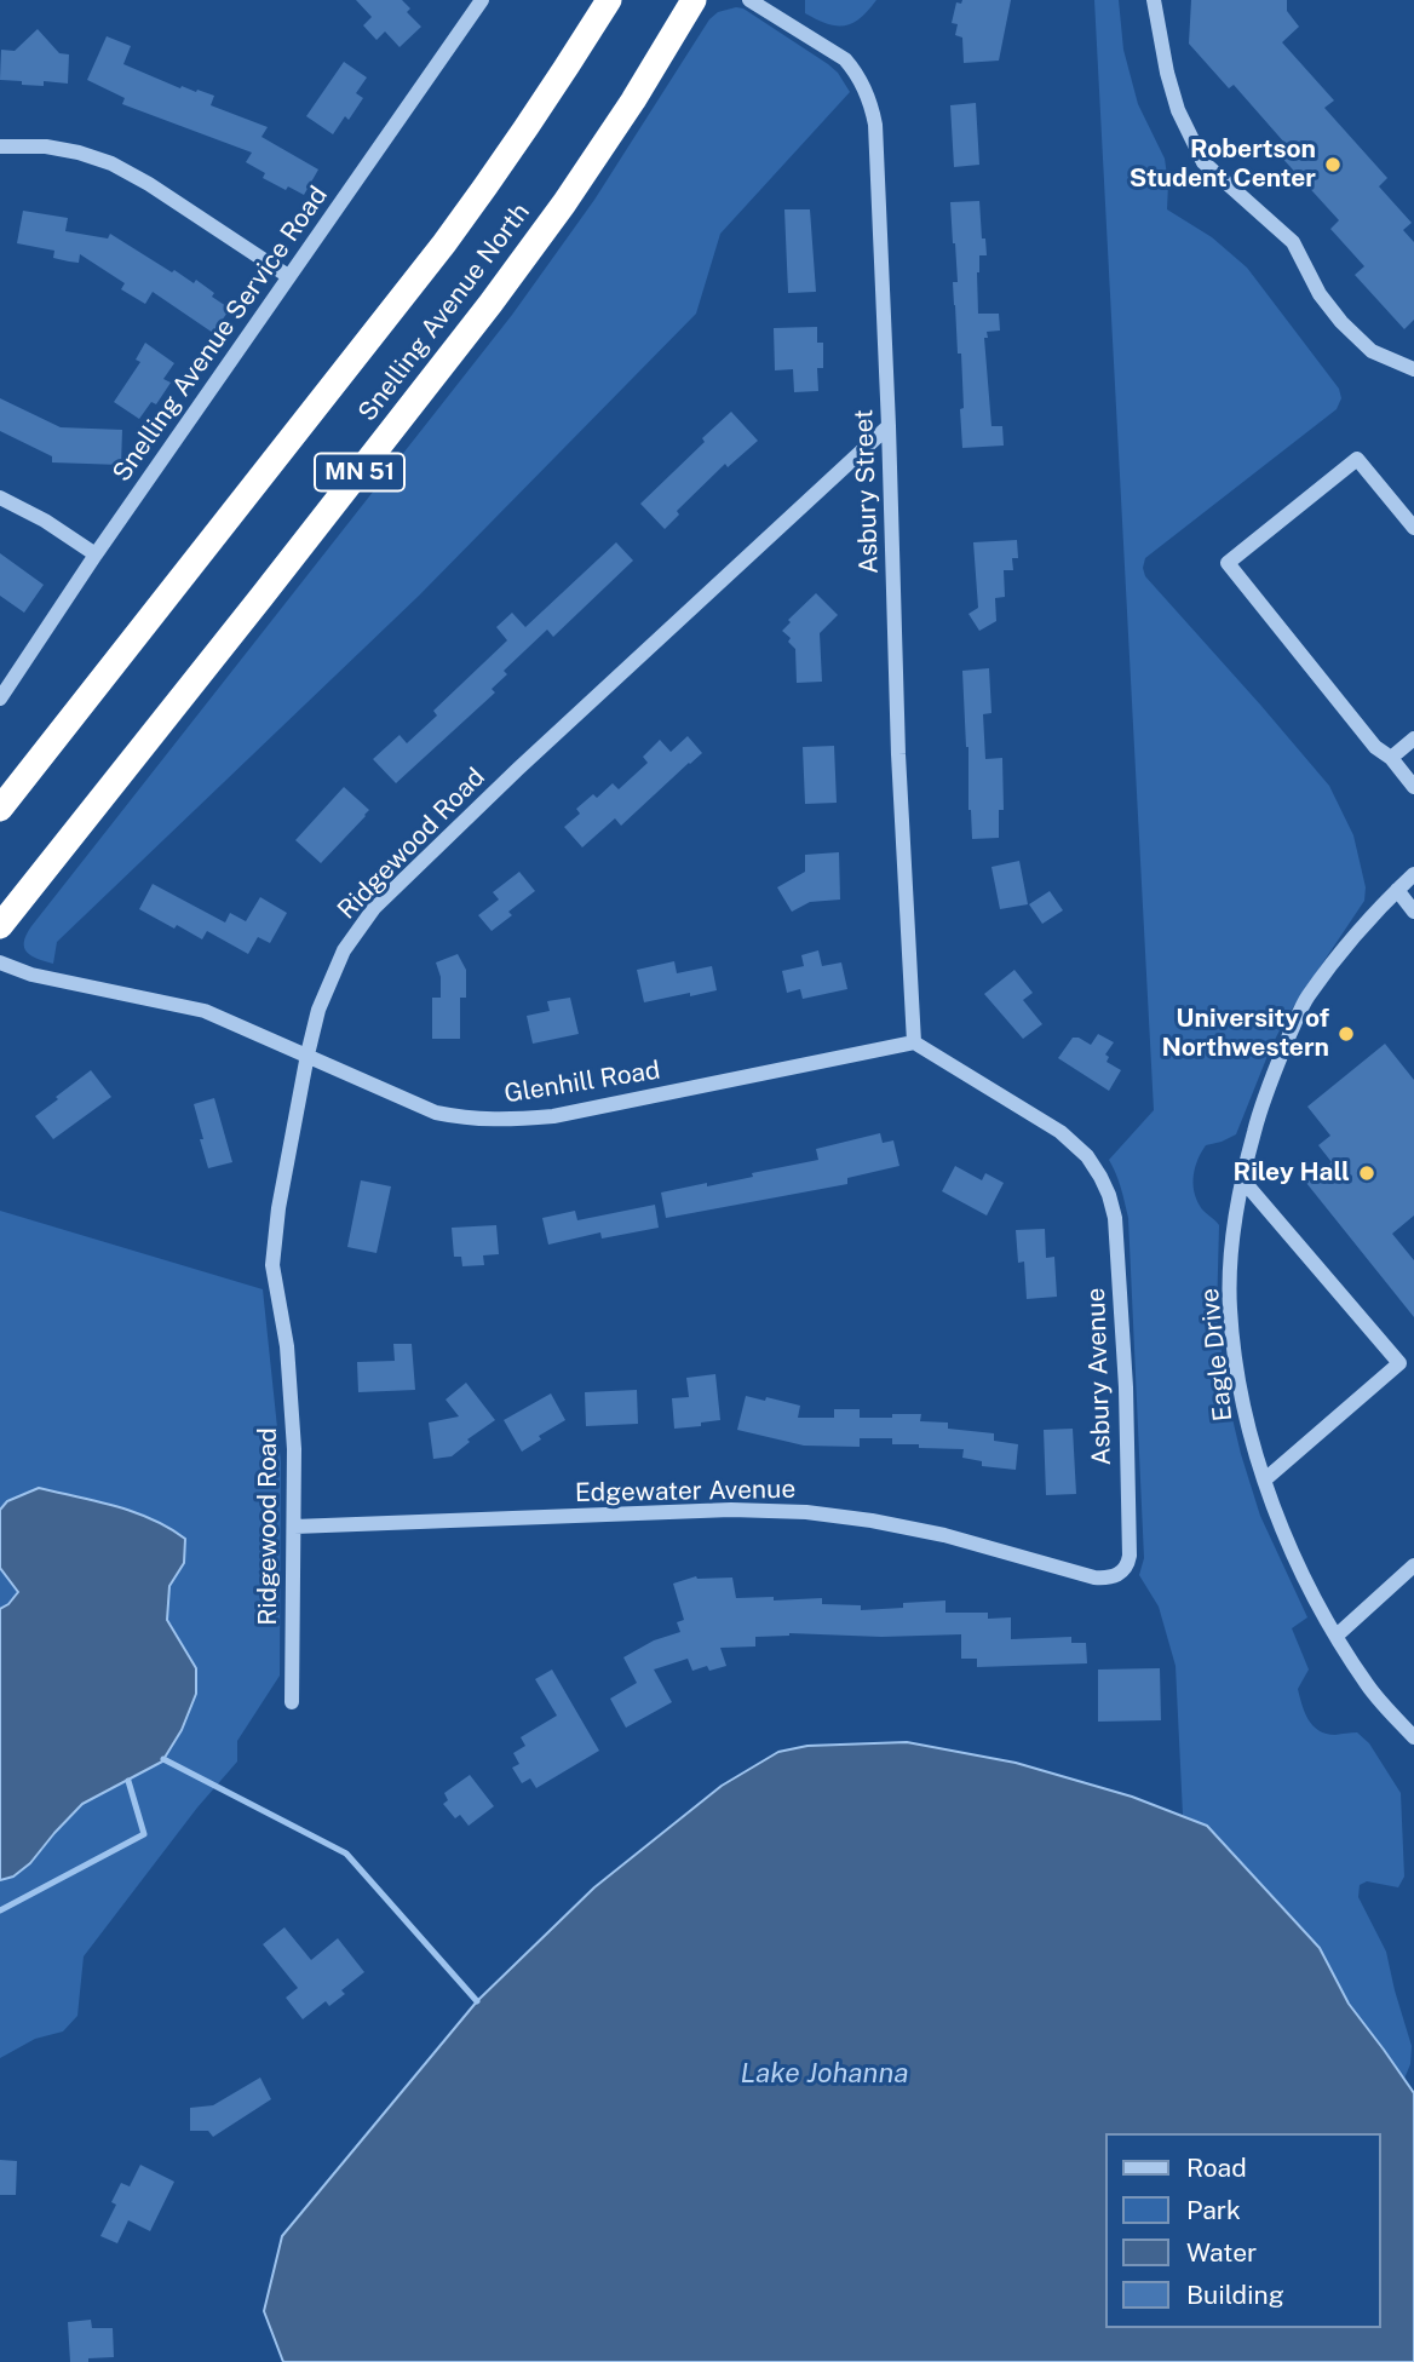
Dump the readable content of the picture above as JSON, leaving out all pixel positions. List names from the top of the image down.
{
  "streets": {
    "highway": ["Snelling Avenue North", "MN 51"],
    "street": [
      "Snelling Avenue Service Road",
      "Asbury Street",
      "Ridgewood Road",
      "Glenhill Road",
      "Eagle Drive",
      "Asbury Avenue",
      "Edgewater Avenue"
    ]
  },
  "crossings": [
    ["Asbury Street", "Ridgewood Road"],
    ["Asbury Street", "Glenhill Road"],
    ["Asbury Street", "Asbury Avenue"],
    ["Ridgewood Road", "Glenhill Road"],
    ["Ridgewood Road", "Edgewater Avenue"],
    ["Glenhill Road", "Asbury Avenue"],
    ["Asbury Avenue", "Edgewater Avenue"]
  ],
  "water": ["Lake Johanna"],
  "places": ["Robertson Student Center", "University of Northwestern", "Riley Hall"],
  "legend": [
    "Road",
    "Park",
    "Water",
    "Building"
  ]
}
